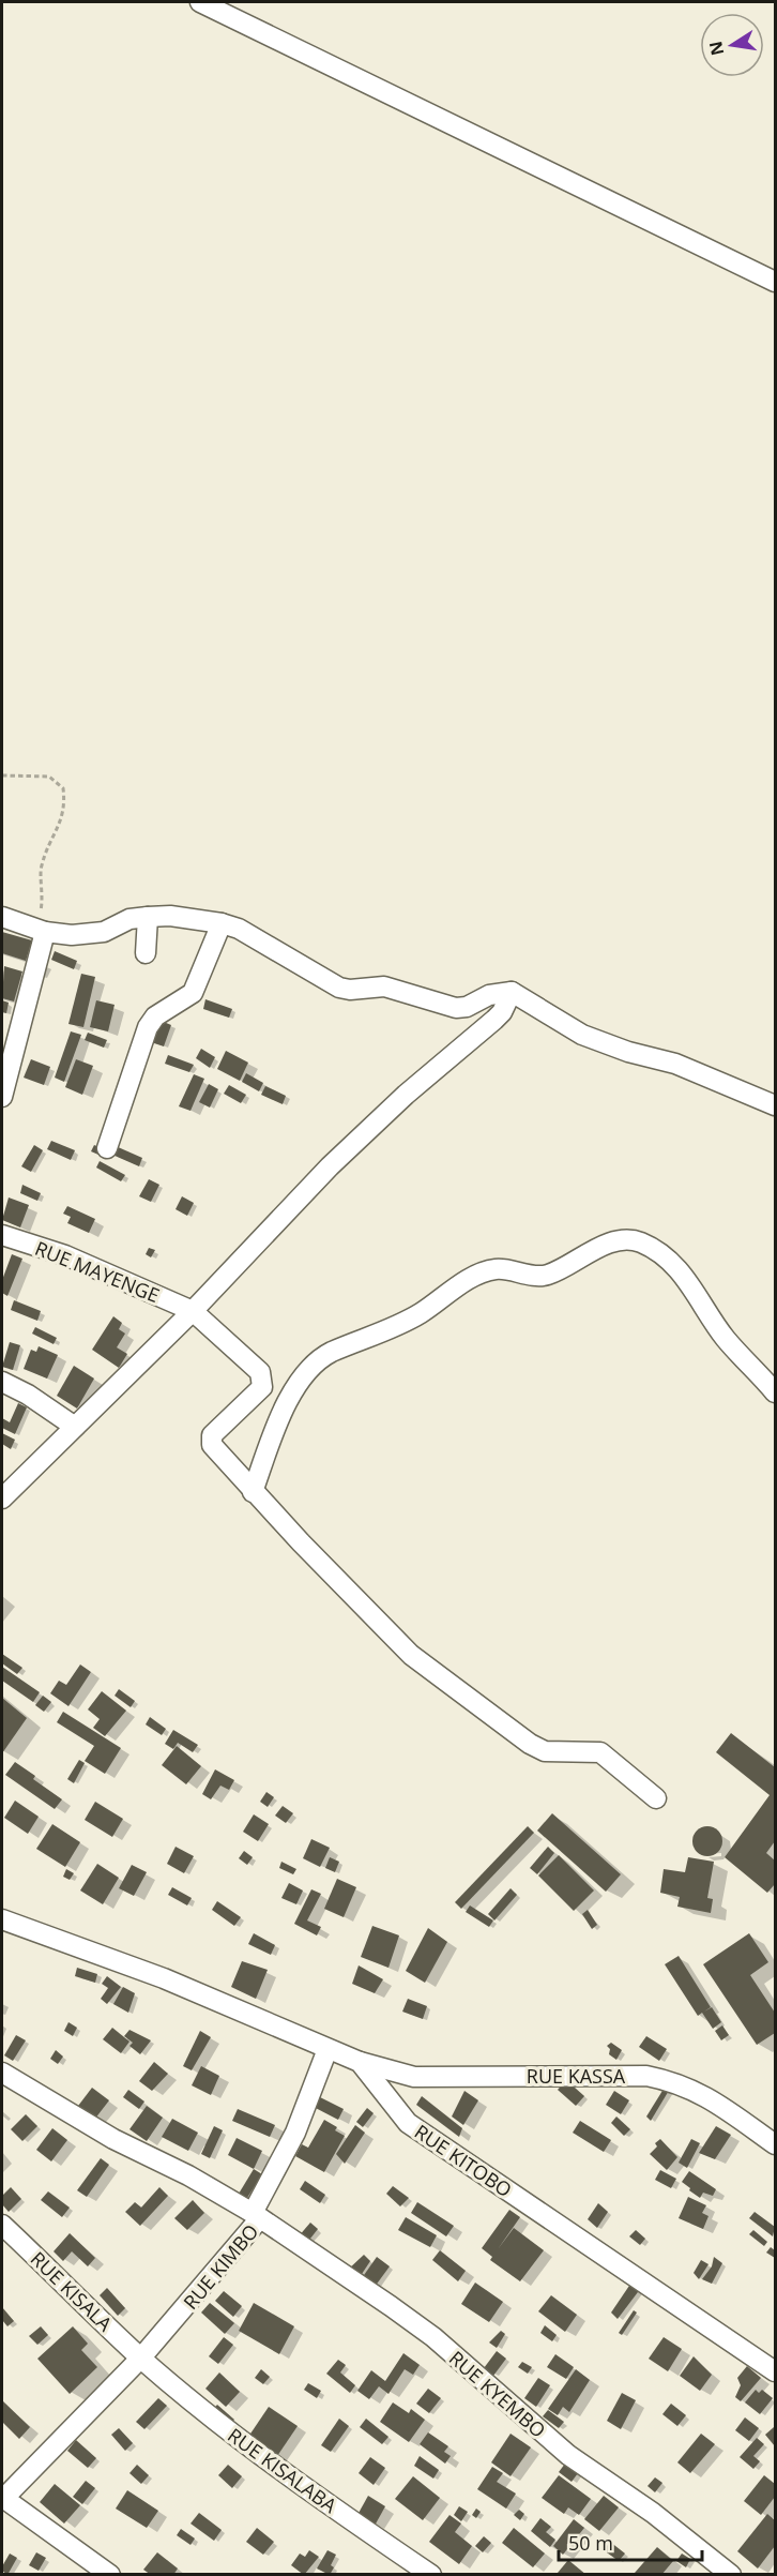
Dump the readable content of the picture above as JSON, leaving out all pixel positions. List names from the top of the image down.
{
  "streets": {
    "street": [
      "RUE MAYENGE",
      "RUE KASSA",
      "RUE KITOBO",
      "RUE KIMBO",
      "RUE KISALA",
      "RUE KYEMBO",
      "RUE KISALABA"
    ]
  },
  "crossings": [
    ["RUE KASSA", "RUE KITOBO"],
    ["RUE KIMBO", "RUE KISALA"],
    ["RUE KIMBO", "RUE KYEMBO"],
    ["RUE KIMBO", "RUE KISALABA"],
    ["RUE KISALA", "RUE KISALABA"]
  ],
  "scale_bar": "50 m",
  "north": "left"
}
